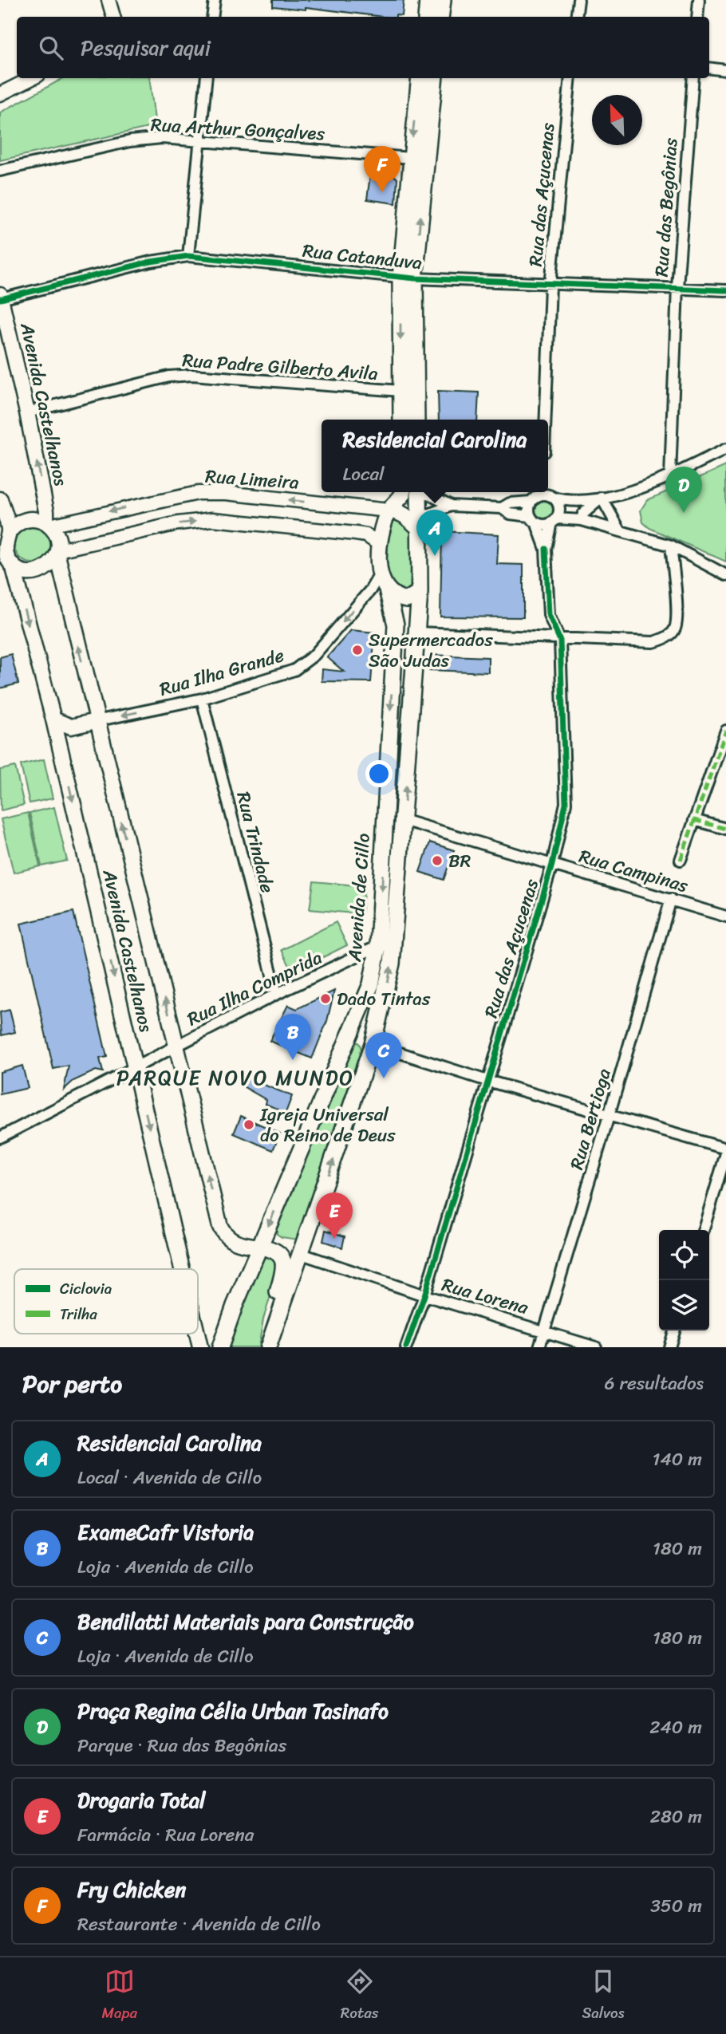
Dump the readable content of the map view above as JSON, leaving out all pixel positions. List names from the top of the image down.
{
  "streets": {
    "main road": ["Avenida Castelhanos", "Avenida de Cillo"],
    "street": [
      "Rua Arthur Gonçalves",
      "Rua das Açucenas",
      "Rua das Begônias",
      "Rua Catanduva",
      "Rua Padre Gilberto Avila",
      "Rua Limeira",
      "Rua Ilha Grande",
      "Rua Trindade",
      "Rua Campinas",
      "Rua Ilha Comprida",
      "Rua Bertioga",
      "Rua Lorena"
    ]
  },
  "crossings": [
    ["Rua das Açucenas", "Rua Catanduva"],
    ["Rua das Açucenas", "Rua Campinas"],
    ["Rua das Açucenas", "Rua Lorena"],
    ["Rua das Begônias", "Rua Catanduva"],
    ["Rua Catanduva", "Avenida Castelhanos"],
    ["Rua Padre Gilberto Avila", "Avenida Castelhanos"],
    ["Avenida Castelhanos", "Rua Limeira"],
    ["Avenida Castelhanos", "Rua Ilha Grande"],
    ["Avenida Castelhanos", "Avenida de Cillo"],
    ["Avenida Castelhanos", "Rua Ilha Comprida"],
    ["Rua Limeira", "Avenida de Cillo"],
    ["Rua Ilha Grande", "Rua Trindade"],
    ["Rua Ilha Grande", "Avenida de Cillo"],
    ["Rua Trindade", "Rua Ilha Comprida"],
    ["Rua Campinas", "Avenida de Cillo"],
    ["Rua Campinas", "Rua Bertioga"],
    ["Avenida de Cillo", "Rua Ilha Comprida"],
    ["Avenida de Cillo", "Rua Lorena"],
    ["Rua Bertioga", "Rua Lorena"]
  ],
  "one_way": ["Rua Ilha Grande"],
  "districts": ["PARQUE NOVO MUNDO"],
  "places": [
    "Supermercados São Judas",
    "BR",
    "Dado Tintas",
    "Igreja Universal do Reino de Deus"
  ],
  "legend": ["Ciclovia", "Trilha"],
  "north": "top left",
  "page": {
    "search": "Pesquisar aqui",
    "pins": [
      "F",
      "D",
      "A",
      "B",
      "C",
      "E"
    ],
    "popup": ["Residencial Carolina", "Local"],
    "heading": ["Por perto", "6 resultados"],
    "list": [
      {
        "mark": "A",
        "name": "Residencial Carolina",
        "note": "Local · Avenida de Cillo",
        "value": "140 m"
      },
      {
        "mark": "B",
        "name": "ExameCafr Vistoria",
        "note": "Loja · Avenida de Cillo",
        "value": "180 m"
      },
      {
        "mark": "C",
        "name": "Bendilatti Materiais para Construção",
        "note": "Loja · Avenida de Cillo",
        "value": "180 m"
      },
      {
        "mark": "D",
        "name": "Praça Regina Célia Urban Tasinafo",
        "note": "Parque · Rua das Begônias",
        "value": "240 m"
      },
      {
        "mark": "E",
        "name": "Drogaria Total",
        "note": "Farmácia · Rua Lorena",
        "value": "280 m"
      },
      {
        "mark": "F",
        "name": "Fry Chicken",
        "note": "Restaurante · Avenida de Cillo",
        "value": "350 m"
      }
    ],
    "nav": ["Mapa", "Rotas", "Salvos"]
  }
}
